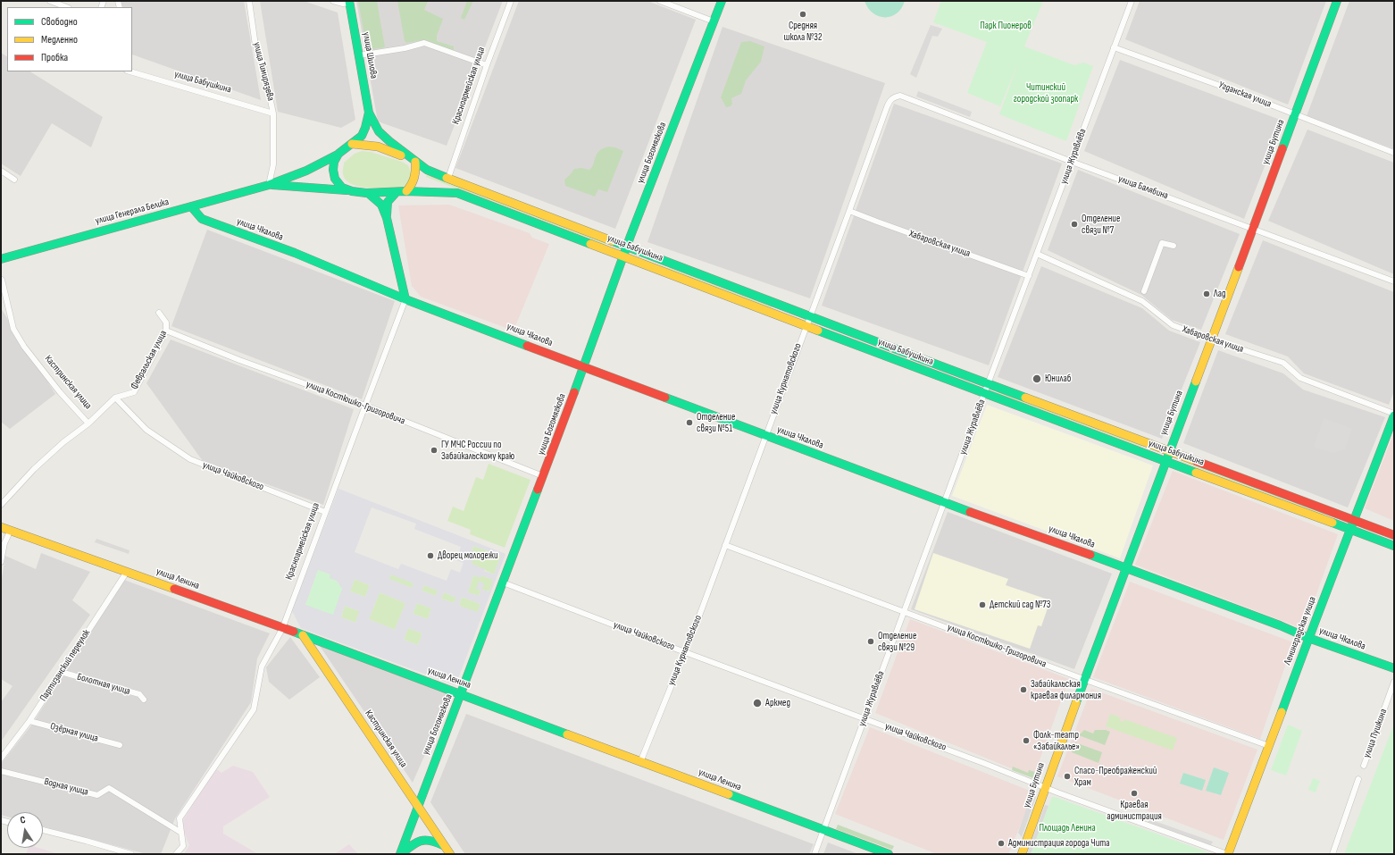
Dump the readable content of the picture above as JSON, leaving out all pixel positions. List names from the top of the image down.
{
  "streets": {
    "main road": [
      "улица Шилова",
      "улица Бабушкина",
      "улица Бутина",
      "улица Богомягкова",
      "улица Генерала Белика",
      "улица Чкалова",
      "Кастринская улица",
      "улица Ленина",
      "Ленинградская улица"
    ],
    "street": [
      "улица Тимирязева",
      "Красноармейская улица",
      "Угданская улица",
      "улица Журавлёва",
      "улица Балябина",
      "Хабаровская улица",
      "Февральская улица",
      "улица Курнатовского",
      "улица Костюшко-Григоровича",
      "улица Чайковского",
      "Партизанский переулок",
      "Болотная улица",
      "Озёрная улица",
      "улица Пушкина",
      "Водная улица"
    ]
  },
  "crossings": [
    ["улица Тимирязева", "улица Бабушкина"],
    ["улица Тимирязева", "улица Генерала Белика"],
    ["улица Бабушкина", "Красноармейская улица"],
    ["улица Бабушкина", "улица Бутина"],
    ["улица Бабушкина", "улица Богомягкова"],
    ["улица Бабушкина", "улица Журавлёва"],
    ["улица Бабушкина", "улица Генерала Белика"],
    ["улица Бабушкина", "улица Курнатовского"],
    ["улица Бабушкина", "Ленинградская улица"],
    ["Красноармейская улица", "улица Чкалова"],
    ["Красноармейская улица", "улица Костюшко-Григоровича"],
    ["Красноармейская улица", "улица Чайковского"],
    ["Красноармейская улица", "улица Ленина"],
    ["Красноармейская улица", "Водная улица"],
    ["Угданская улица", "улица Бутина"],
    ["Угданская улица", "улица Журавлёва"],
    ["улица Бутина", "улица Балябина"],
    ["улица Бутина", "улица Чкалова"],
    ["улица Бутина", "Хабаровская улица"],
    ["улица Бутина", "улица Костюшко-Григоровича"],
    ["улица Бутина", "улица Чайковского"],
    ["улица Богомягкова", "улица Чкалова"],
    ["улица Богомягкова", "Кастринская улица"],
    ["улица Богомягкова", "улица Костюшко-Григоровича"],
    ["улица Богомягкова", "улица Чайковского"],
    ["улица Богомягкова", "улица Ленина"],
    ["улица Журавлёва", "улица Балябина"],
    ["улица Журавлёва", "улица Чкалова"],
    ["улица Журавлёва", "Хабаровская улица"],
    ["улица Журавлёва", "улица Костюшко-Григоровича"],
    ["улица Журавлёва", "улица Чайковского"],
    ["улица Журавлёва", "улица Ленина"],
    ["улица Балябина", "улица Курнатовского"],
    ["улица Генерала Белика", "улица Чкалова"],
    ["улица Чкалова", "улица Курнатовского"],
    ["улица Чкалова", "Ленинградская улица"],
    ["Хабаровская улица", "улица Курнатовского"],
    ["Хабаровская улица", "Ленинградская улица"],
    ["Февральская улица", "Кастринская улица"],
    ["Февральская улица", "улица Костюшко-Григоровича"],
    ["Февральская улица", "улица Чайковского"],
    ["улица Курнатовского", "улица Костюшко-Григоровича"],
    ["улица Курнатовского", "улица Чайковского"],
    ["улица Курнатовского", "улица Ленина"],
    ["Кастринская улица", "улица Чайковского"],
    ["Кастринская улица", "улица Ленина"],
    ["улица Костюшко-Григоровича", "Ленинградская улица"],
    ["улица Чайковского", "Ленинградская улица"],
    ["улица Ленина", "Партизанский переулок"],
    ["Партизанский переулок", "Болотная улица"],
    ["Партизанский переулок", "Озёрная улица"]
  ],
  "parks": ["Парк Пионеров", "Читинский городской зоопарк", "Площадь Ленина"],
  "places": [
    "Средняя школа №32",
    "Отделение связи №7",
    "Лад",
    "Юнилаб",
    "Отделение связи №51",
    "ГУ МЧС России по Забайкальскому краю",
    "Дворец молодежи",
    "Детский сад №73",
    "Отделение связи №29",
    "Забайкальская краевая филармония",
    "Аркмед",
    "Фолк-театр «Забайкалье»",
    "Спасо-Преображенский Храм",
    "Краевая администрация",
    "Администрация города Чита"
  ],
  "legend": ["Свободно", "Медленно", "Пробка"],
  "north": "top"
}
